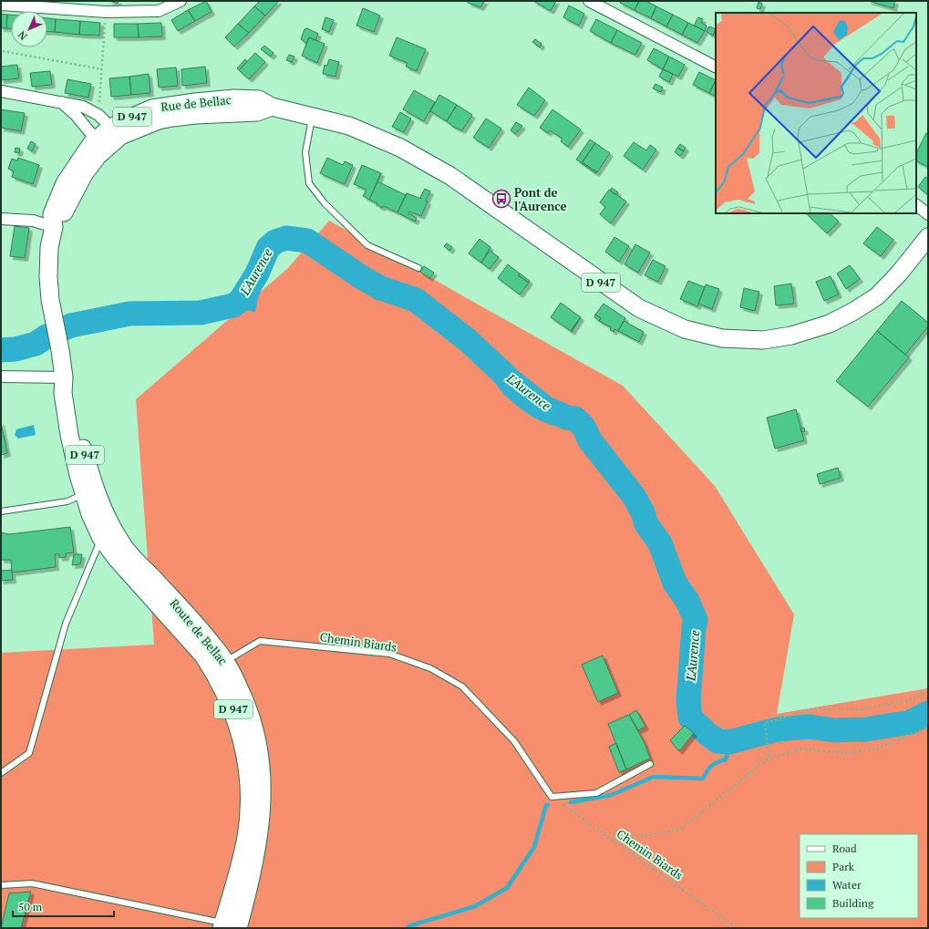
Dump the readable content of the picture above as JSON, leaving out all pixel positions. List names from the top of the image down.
{
  "streets": {
    "main road": ["Rue de Bellac", "D 947", "Route de Bellac"],
    "lane": ["Chemin Biards"]
  },
  "crossings": [
    ["Rue de Bellac", "D 947"],
    ["Rue de Bellac", "Route de Bellac"],
    ["Route de Bellac", "Chemin Biards"]
  ],
  "water": ["L'Aurence"],
  "places": {
    "bus stop": ["Pont de l'Aurence"]
  },
  "legend": [
    "Road",
    "Park",
    "Water",
    "Building"
  ],
  "scale_bar": "50 m",
  "north": "bottom left"
}
